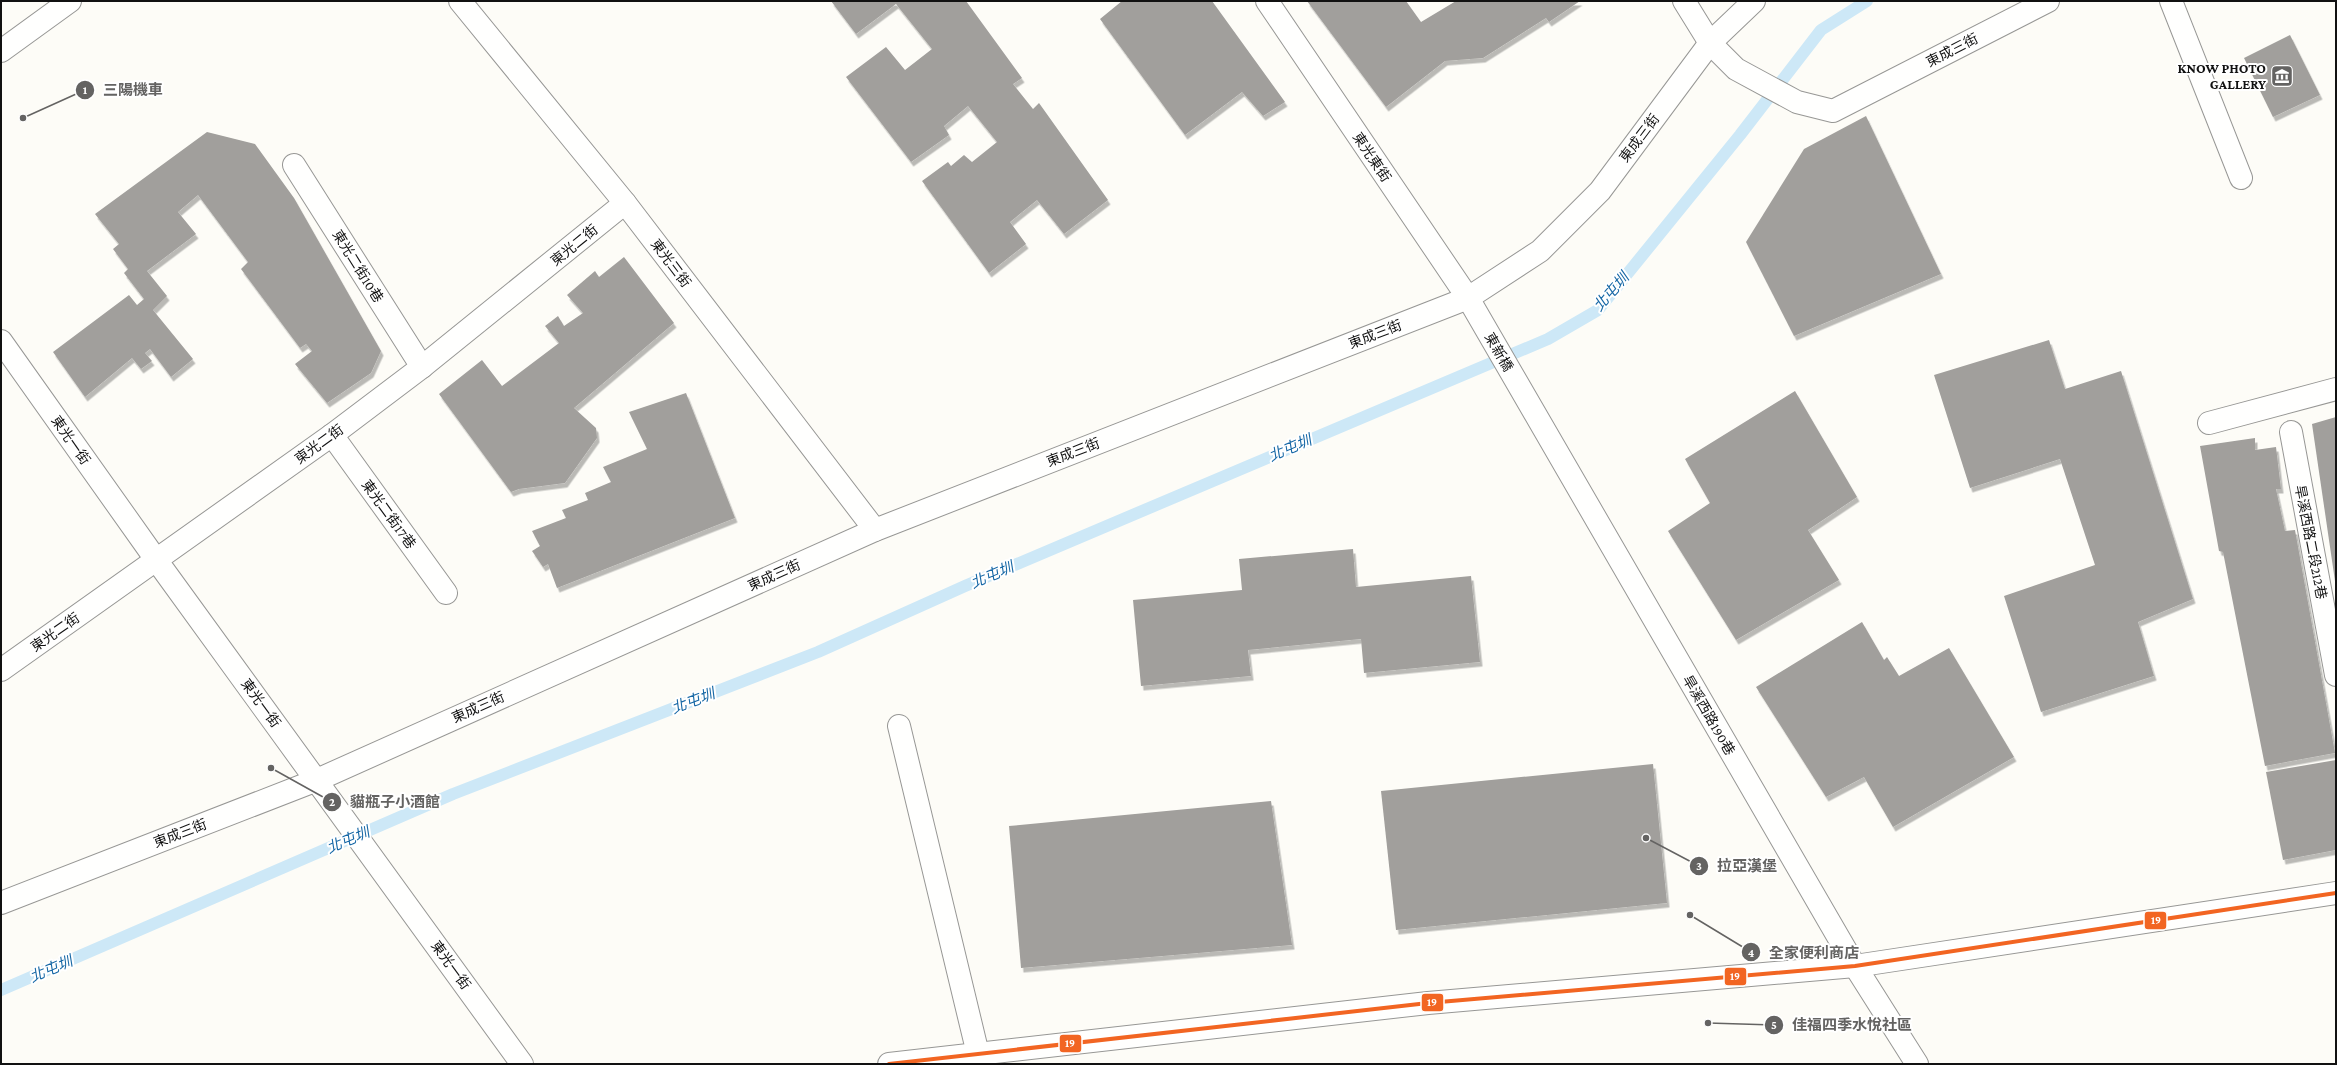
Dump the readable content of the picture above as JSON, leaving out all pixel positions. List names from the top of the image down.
{
  "streets": {
    "street": [
      "東成三街",
      "東光東街",
      "東光二街",
      "東光三街",
      "東光二街10巷",
      "東新橋",
      "東光一街",
      "東光二街17巷",
      "旱溪西路二段212巷",
      "旱溪西路190巷"
    ]
  },
  "crossings": [
    ["東成三街", "東光東街"],
    ["東成三街", "東光三街"],
    ["東成三街", "東新橋"],
    ["東成三街", "東光一街"],
    ["東光東街", "東新橋"],
    ["東光二街", "東光三街"],
    ["東光二街", "東光二街10巷"],
    ["東光二街", "東光一街"],
    ["東光二街", "東光二街17巷"],
    ["東新橋", "旱溪西路190巷"]
  ],
  "water": ["北屯圳"],
  "places": {
    "museum": ["KNOW PHOTO GALLERY"],
    "other": [
      "三陽機車",
      "貓瓶子小酒館",
      "拉亞漢堡",
      "全家便利商店",
      "佳福四季水悅社區"
    ]
  },
  "lines": ["transit line 19"]
}
